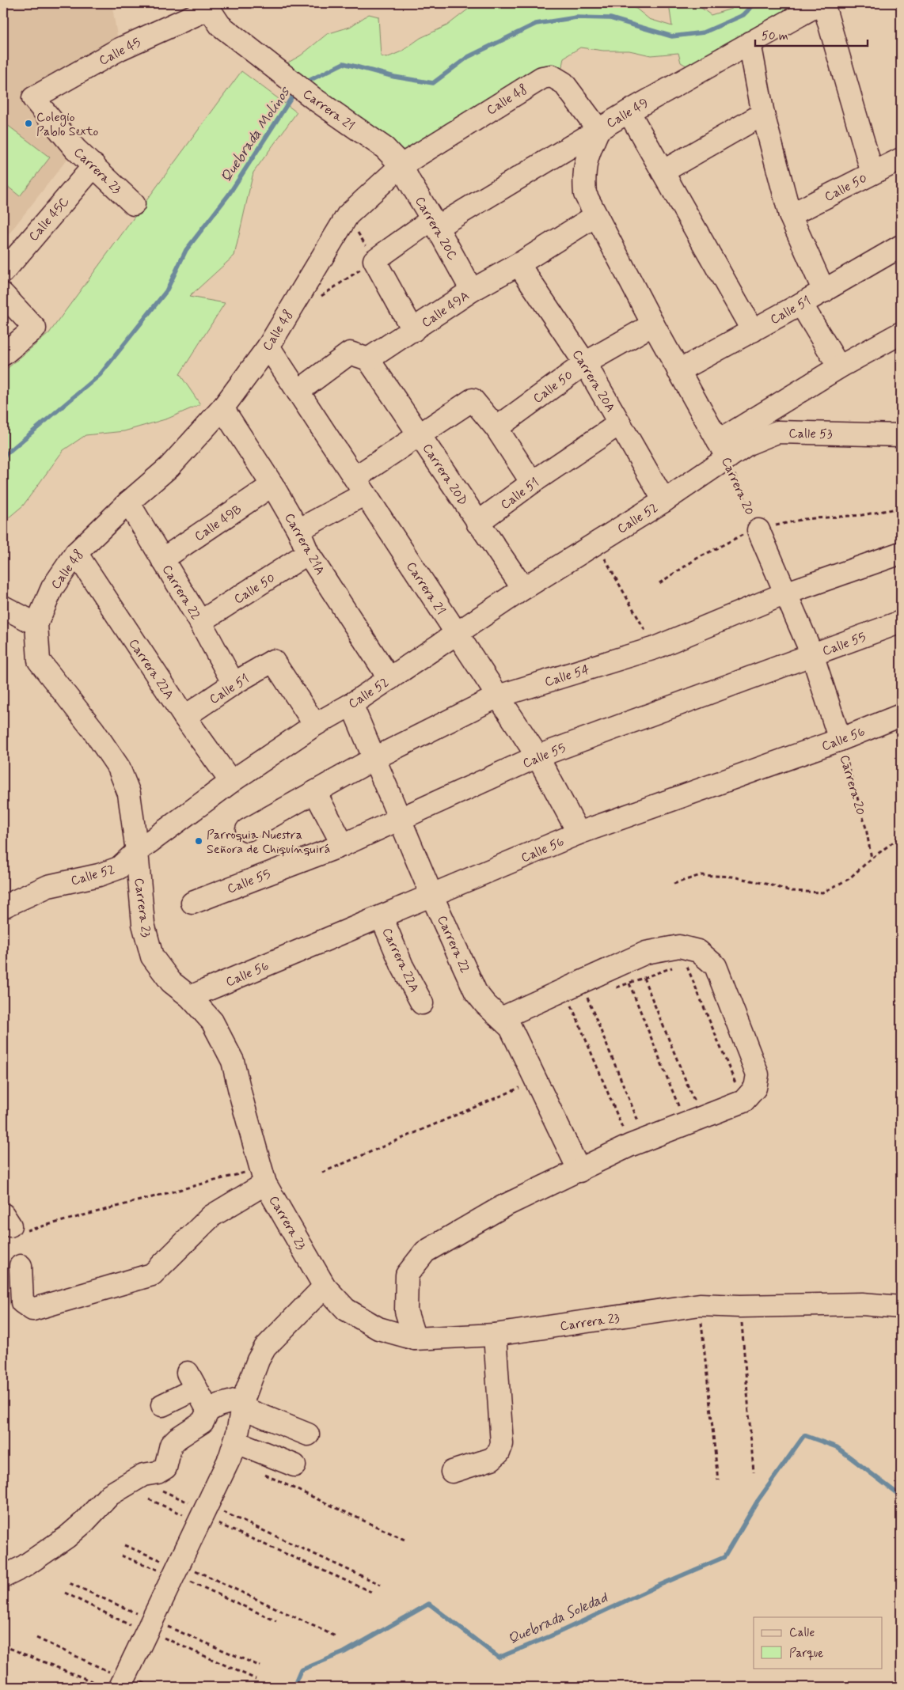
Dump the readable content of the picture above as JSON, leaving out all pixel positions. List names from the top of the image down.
{
  "streets": {
    "street": [
      "Calle 45",
      "Calle 48",
      "Carrera 21",
      "Calle 49",
      "Carrera 23",
      "Calle 50",
      "Calle 45C",
      "Carrera 20C",
      "Calle 49A",
      "Calle 51",
      "Carrera 20A",
      "Calle 53",
      "Carrera 20D",
      "Carrera 20",
      "Calle 52",
      "Calle 49B",
      "Carrera 21A",
      "Carrera 22",
      "Calle 55",
      "Carrera 22A",
      "Calle 54",
      "Calle 56"
    ]
  },
  "crossings": [
    ["Calle 45", "Carrera 21"],
    ["Calle 45", "Carrera 23"],
    ["Calle 48", "Carrera 21"],
    ["Calle 48", "Calle 49"],
    ["Calle 48", "Carrera 23"],
    ["Calle 48", "Carrera 20C"],
    ["Calle 48", "Carrera 20"],
    ["Calle 48", "Carrera 21A"],
    ["Calle 48", "Carrera 22"],
    ["Calle 48", "Carrera 22A"],
    ["Carrera 21", "Carrera 20C"],
    ["Carrera 21", "Calle 52"],
    ["Carrera 21", "Calle 55"],
    ["Carrera 21", "Calle 54"],
    ["Carrera 21", "Calle 56"],
    ["Calle 49", "Carrera 20C"],
    ["Calle 49", "Carrera 20"],
    ["Carrera 23", "Calle 45C"],
    ["Carrera 23", "Calle 52"],
    ["Carrera 23", "Calle 56"],
    ["Calle 50", "Carrera 20A"],
    ["Calle 50", "Carrera 20"],
    ["Calle 50", "Carrera 21A"],
    ["Calle 50", "Carrera 22"],
    ["Carrera 20C", "Calle 49A"],
    ["Calle 49A", "Carrera 20A"],
    ["Calle 49A", "Carrera 20D"],
    ["Calle 49A", "Carrera 20"],
    ["Calle 51", "Carrera 20A"],
    ["Calle 51", "Carrera 20D"],
    ["Calle 51", "Carrera 20"],
    ["Calle 51", "Calle 52"],
    ["Calle 51", "Carrera 22"],
    ["Calle 51", "Carrera 22A"],
    ["Carrera 20A", "Calle 52"],
    ["Calle 53", "Carrera 20"],
    ["Calle 53", "Calle 52"],
    ["Carrera 20D", "Calle 52"],
    ["Carrera 20", "Calle 52"],
    ["Carrera 20", "Calle 55"],
    ["Carrera 20", "Calle 54"],
    ["Carrera 20", "Calle 56"],
    ["Calle 52", "Carrera 21A"],
    ["Calle 52", "Carrera 22"],
    ["Calle 52", "Carrera 22A"],
    ["Calle 49B", "Carrera 21A"],
    ["Calle 49B", "Carrera 22"],
    ["Carrera 22", "Calle 55"],
    ["Carrera 22", "Calle 54"],
    ["Carrera 22", "Calle 56"],
    ["Carrera 22A", "Calle 56"]
  ],
  "water": ["Quebrada Molinos", "Quebrada Soledad"],
  "places": ["Colegio Pablo Sexto", "Parroquia Nuestra Señora de Chiquinquirá"],
  "legend": ["Calle", "Parque"],
  "scale_bar": "50 m"
}
